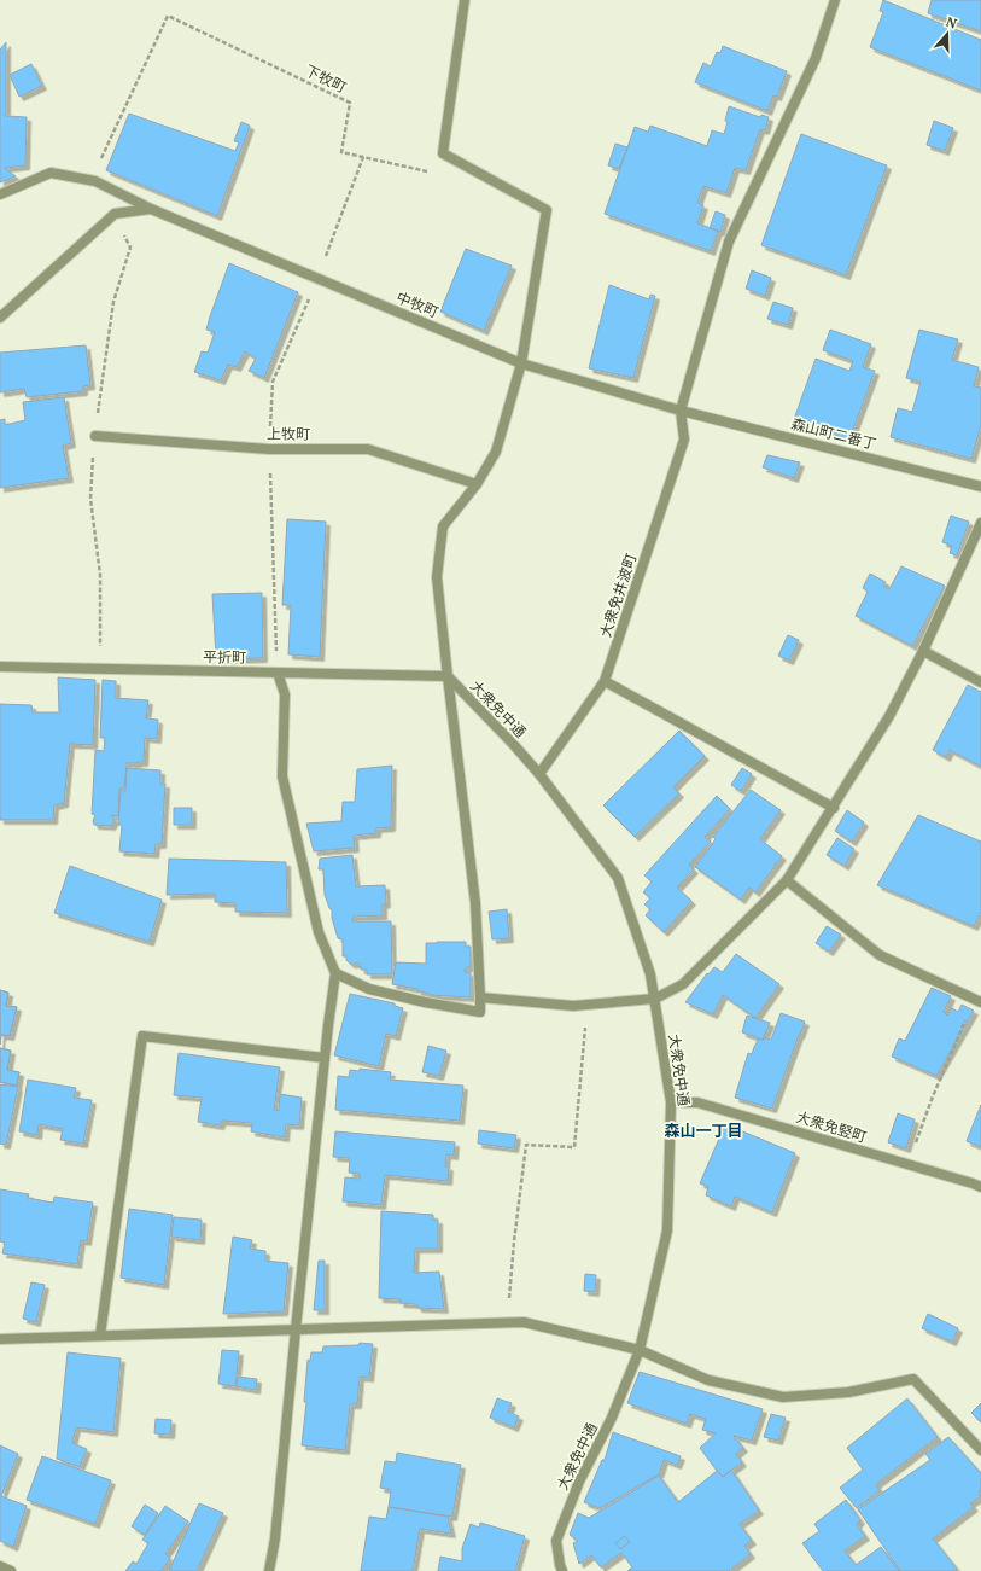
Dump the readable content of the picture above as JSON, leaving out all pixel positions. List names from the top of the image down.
{
  "streets": {
    "street": [
      "中牧町",
      "上牧町",
      "森山町二番丁",
      "大衆免井波町",
      "平折町",
      "大衆免中通",
      "大衆免竪町"
    ],
    "path": ["下牧町"]
  },
  "crossings": [
    ["下牧町", "中牧町"],
    ["中牧町", "森山町二番丁"],
    ["中牧町", "大衆免井波町"],
    ["森山町二番丁", "大衆免井波町"],
    ["大衆免井波町", "大衆免中通"],
    ["平折町", "大衆免中通"],
    ["大衆免中通", "大衆免竪町"]
  ],
  "districts": ["森山一丁目"],
  "north": "top"
}
